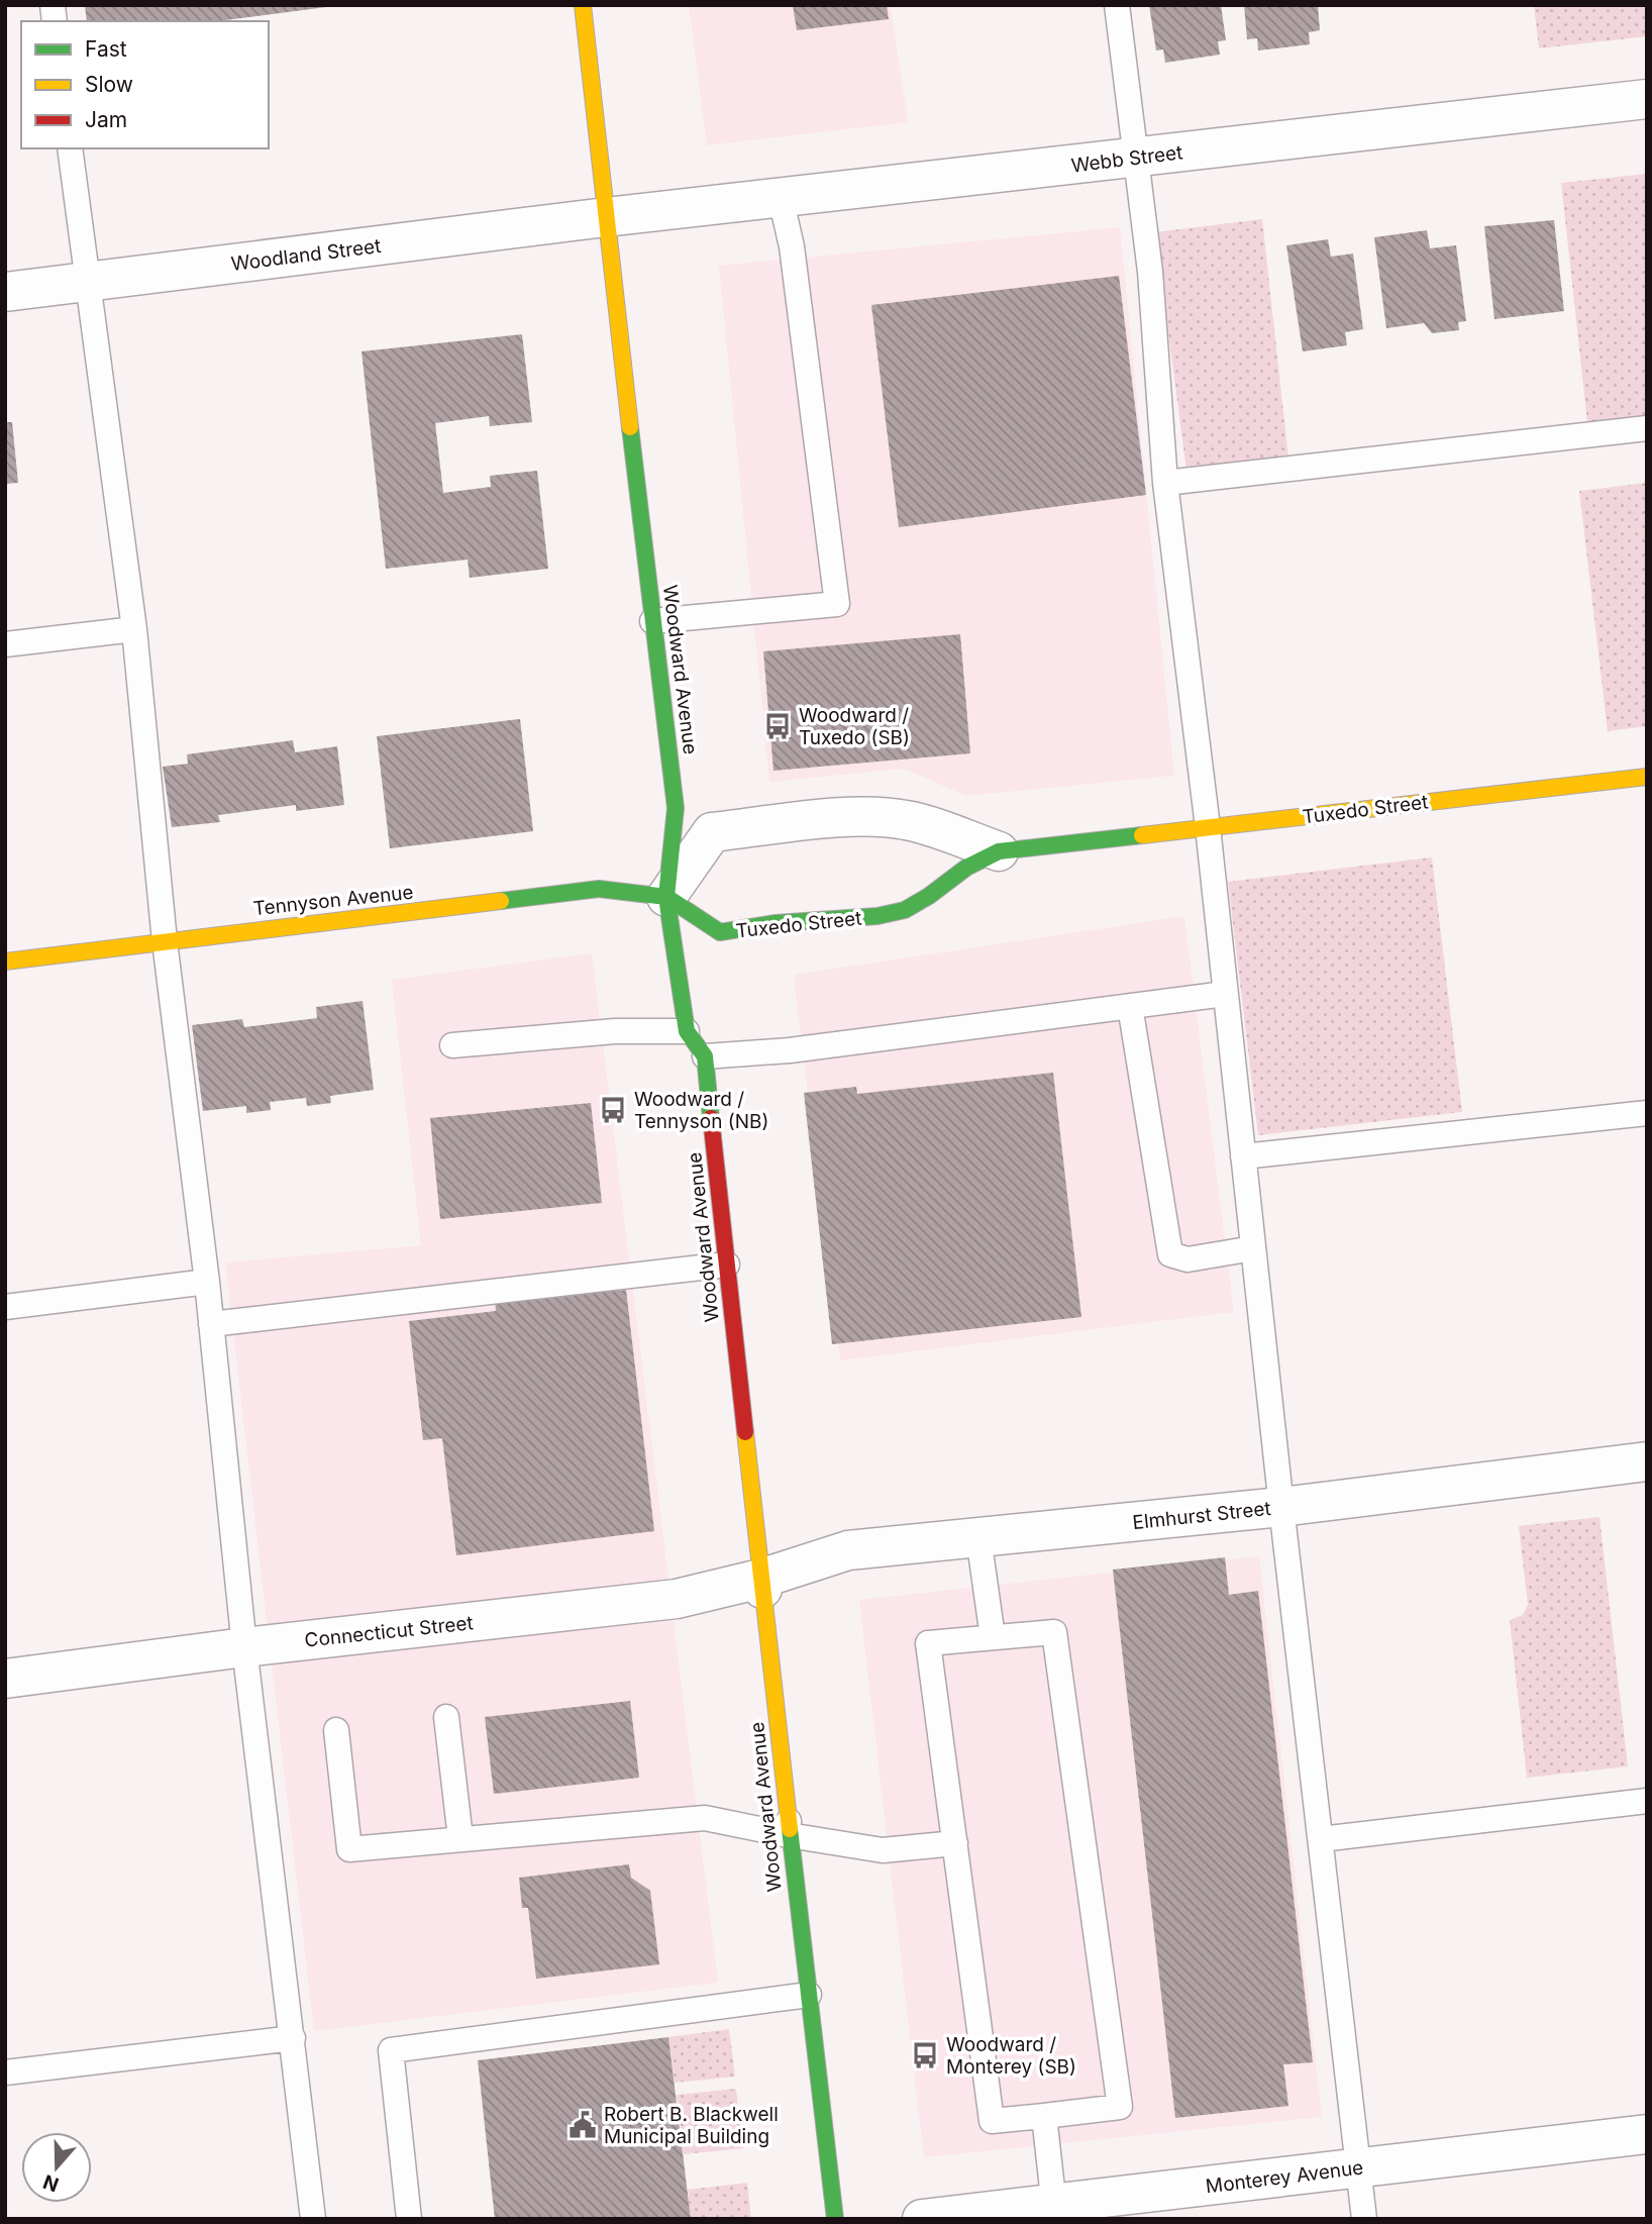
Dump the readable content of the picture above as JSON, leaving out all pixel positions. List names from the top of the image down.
{
  "streets": {
    "main road": ["Woodward Avenue", "Tuxedo Street", "Tennyson Avenue"],
    "street": [
      "Webb Street",
      "Woodland Street",
      "Elmhurst Street",
      "Connecticut Street",
      "Monterey Avenue"
    ]
  },
  "crossings": [
    ["Webb Street", "Woodland Street"],
    ["Webb Street", "Woodward Avenue"],
    ["Woodland Street", "Woodward Avenue"],
    ["Woodward Avenue", "Tuxedo Street"],
    ["Woodward Avenue", "Tennyson Avenue"],
    ["Woodward Avenue", "Elmhurst Street"],
    ["Woodward Avenue", "Connecticut Street"],
    ["Tuxedo Street", "Tennyson Avenue"],
    ["Elmhurst Street", "Connecticut Street"]
  ],
  "places": {
    "bus stop": ["Woodward / Tuxedo (SB)", "Woodward / Tennyson (NB)", "Woodward / Monterey (SB)"],
    "public building": ["Robert B. Blackwell Municipal Building"]
  },
  "legend": ["Fast", "Slow", "Jam"],
  "north": "bottom"
}
